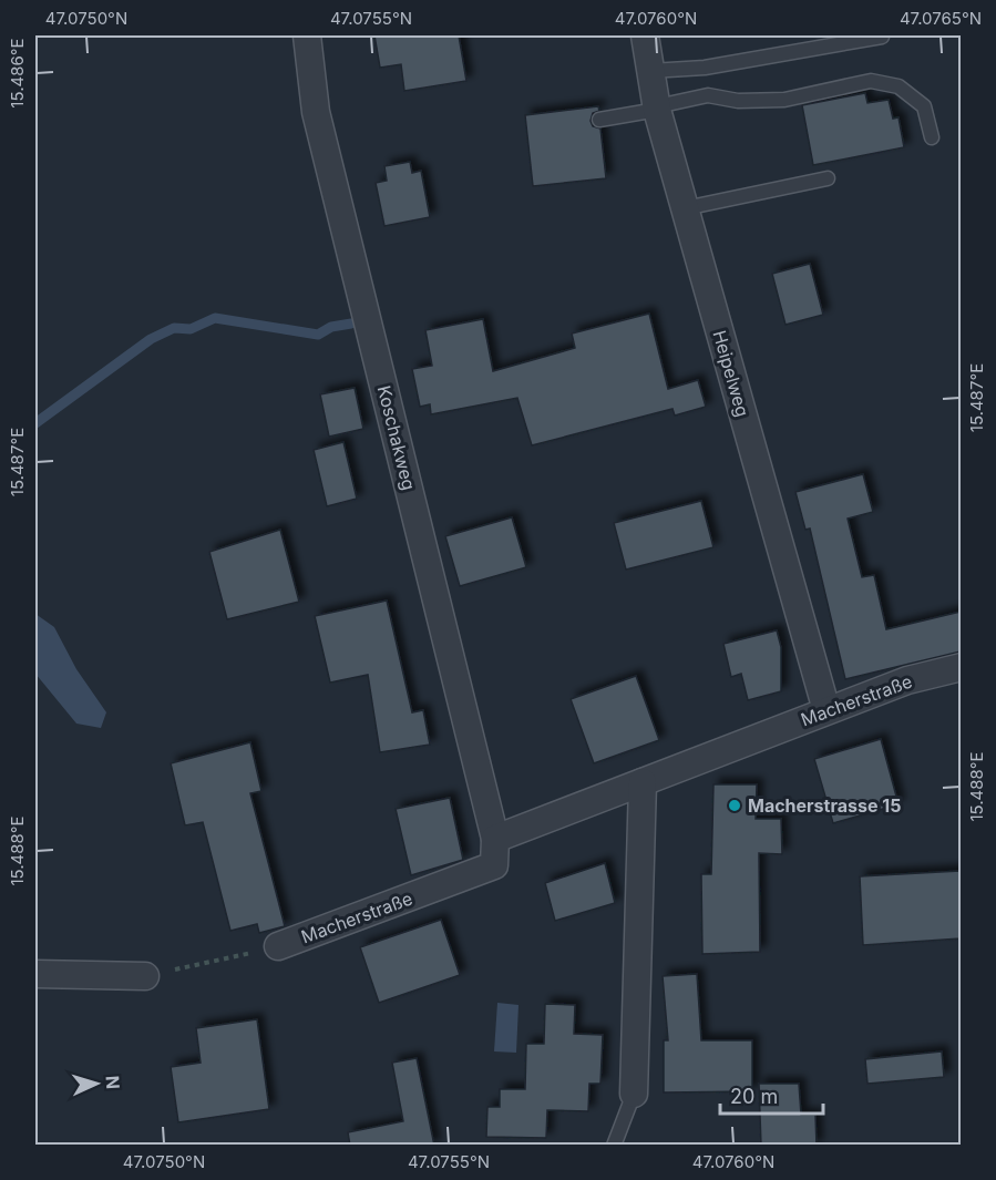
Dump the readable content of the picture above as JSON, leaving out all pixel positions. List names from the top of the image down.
{
  "streets": {
    "street": ["Heipelweg", "Koschakweg", "Macherstraße"]
  },
  "crossings": [
    ["Heipelweg", "Macherstraße"],
    ["Koschakweg", "Macherstraße"]
  ],
  "places": ["Macherstrasse 15"],
  "scale_bar": "20 m",
  "north": "right",
  "coordinates": [
    "47.0750°N",
    "47.0755°N",
    "47.0760°N",
    "47.0765°N",
    "15.486°E",
    "15.487°E",
    "15.488°E"
  ]
}
